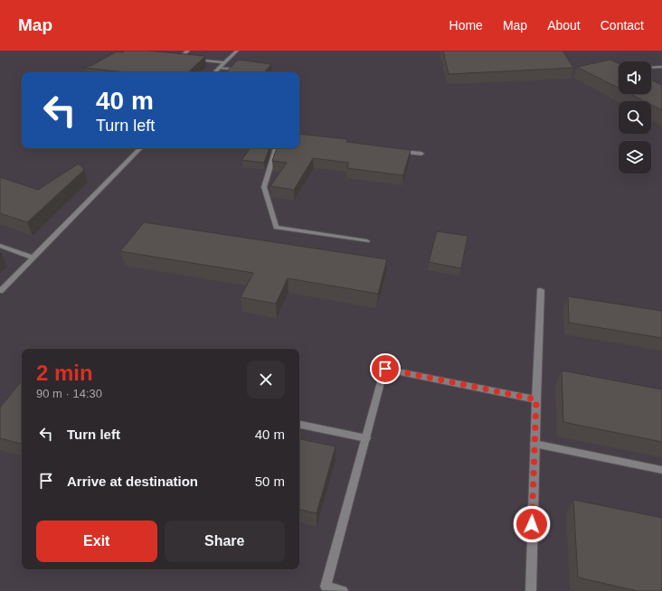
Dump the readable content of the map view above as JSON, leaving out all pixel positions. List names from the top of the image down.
{
  "page": {
    "header": "Map",
    "nav": [
      "Home",
      "Map",
      "About",
      "Contact"
    ],
    "turn": ["40 m", "Turn left"],
    "heading": ["2 min", "90 m · 14:30"],
    "list": [
      {
        "name": "Turn left",
        "value": "40 m"
      },
      {
        "name": "Arrive at destination",
        "value": "50 m"
      }
    ],
    "buttons": ["Exit", "Share"]
  }
}
